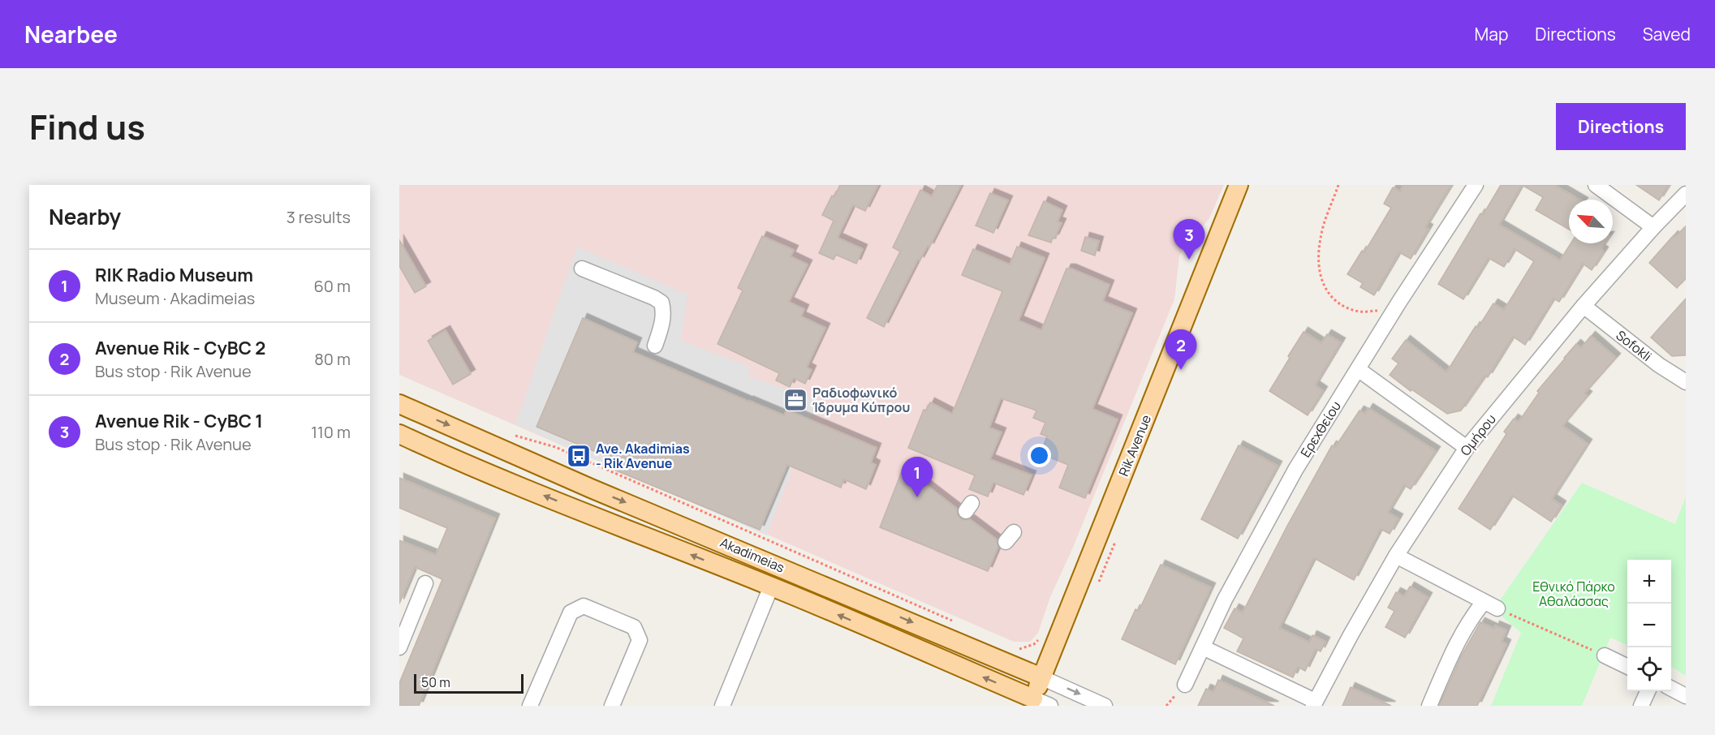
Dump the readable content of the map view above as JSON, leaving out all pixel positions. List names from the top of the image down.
{
  "streets": {
    "main road": ["Rik Avenue", "Akadimeias"],
    "street": ["Sofokli", "Ερεχθείου", "Ομήρου"]
  },
  "crossings": [
    ["Sofokli", "Ομήρου"],
    ["Rik Avenue", "Akadimeias"]
  ],
  "parks": ["Εθνικό Πάρκο Αθαλάσσας"],
  "places": {
    "office": ["Ραδιοφωνικό Ίδρυμα Κύπρου"],
    "bus stop": ["Ave. Akadimias - Rik Avenue"]
  },
  "scale_bar": "50 m",
  "north": "top left",
  "page": {
    "header": "Nearbee",
    "nav": ["Map", "Directions", "Saved"],
    "title": "Find us",
    "buttons": "Directions",
    "heading": ["Nearby", "3 results"],
    "pins": ["3", "2", "1"],
    "list": [
      {
        "mark": "1",
        "name": "RIK Radio Museum",
        "note": "Museum · Akadimeias",
        "value": "60 m"
      },
      {
        "mark": "2",
        "name": "Avenue Rik - CyBC 2",
        "note": "Bus stop · Rik Avenue",
        "value": "80 m"
      },
      {
        "mark": "3",
        "name": "Avenue Rik - CyBC 1",
        "note": "Bus stop · Rik Avenue",
        "value": "110 m"
      }
    ],
    "map_buttons": ["+", "−"],
    "scale": "50 m"
  }
}
